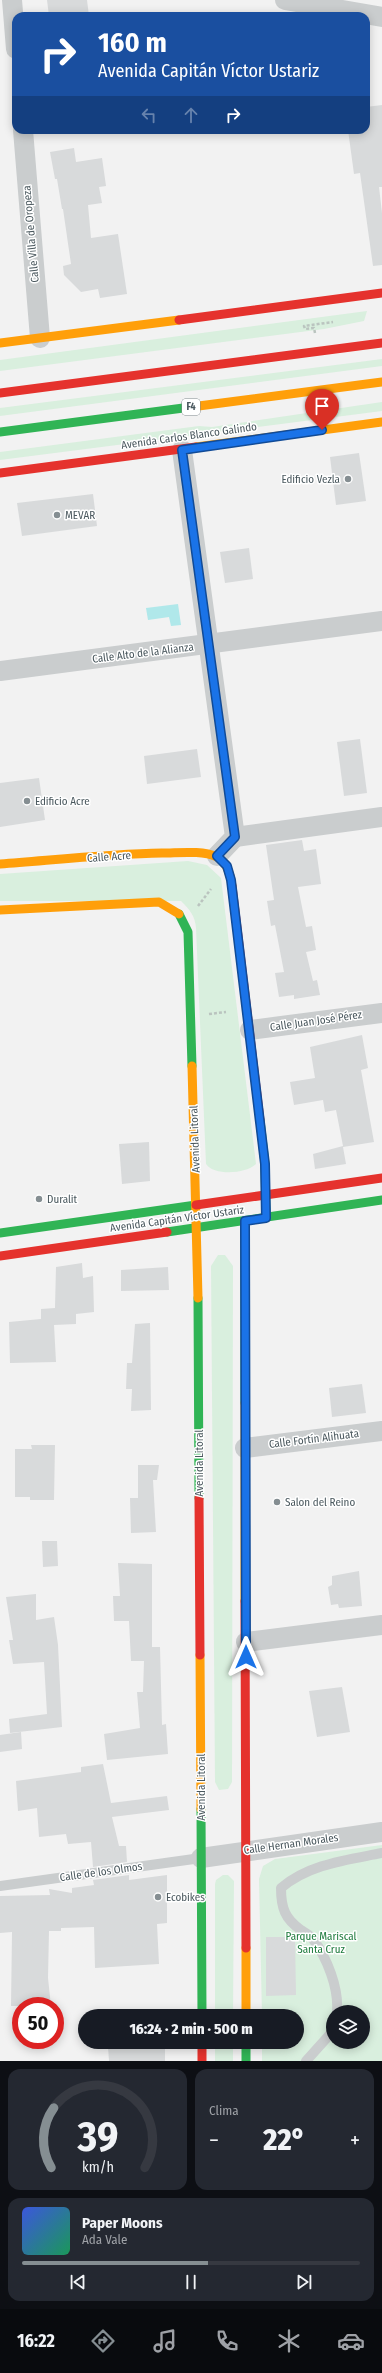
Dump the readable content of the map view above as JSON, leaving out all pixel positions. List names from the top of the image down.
{
  "streets": {
    "main road": [
      "F4",
      "Avenida Carlos Blanco Galindo",
      "Calle Acre",
      "Avenida Litoral",
      "Avenida Capitán Víctor Ustariz"
    ],
    "street": [
      "Calle Villa de Oropeza",
      "Calle Alto de la Alianza",
      "Calle Juan José Pérez",
      "Calle Fortín Alihuata",
      "Calle Hernan Morales"
    ],
    "lane": ["Calle de los Olmos"]
  },
  "crossings": [
    ["Avenida Litoral", "Avenida Capitán Víctor Ustariz"],
    ["Avenida Litoral", "Calle Hernan Morales"],
    ["Avenida Litoral", "Calle de los Olmos"],
    ["Calle Hernan Morales", "Calle de los Olmos"]
  ],
  "parks": ["Parque Mariscal Santa Cruz"],
  "places": [
    "Edificio Vezla",
    "MEVAR",
    "Edificio Acre",
    "Duralit",
    "Salon del Reino",
    "Ecobikes"
  ],
  "page": {
    "turn": ["160 m", "Avenida Capitán Víctor Ustariz"],
    "limit": "50",
    "trip": "16:24 · 2 min · 500 m",
    "tile": "Clima",
    "heat": ["−", "22°", "+"],
    "song": ["Paper Moons", "Ada Vale"],
    "tabs": "16:22",
    "gauge": ["39", "km/h"]
  }
}
